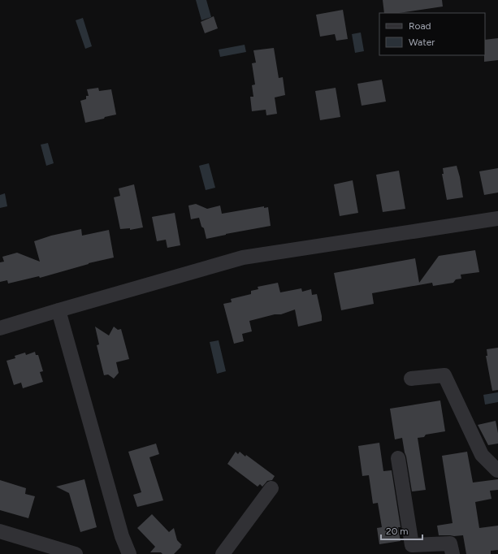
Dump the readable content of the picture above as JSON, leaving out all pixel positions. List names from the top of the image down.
{
  "legend": ["Road", "Water"],
  "scale_bar": "20 m"
}
